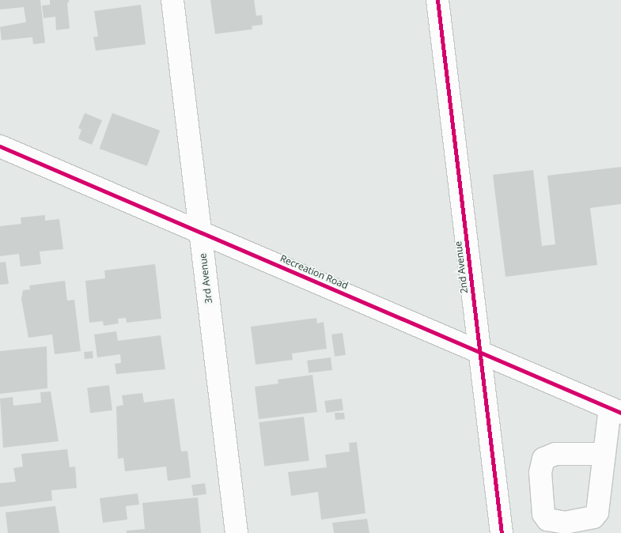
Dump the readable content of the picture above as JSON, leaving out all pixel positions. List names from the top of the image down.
{
  "streets": {
    "street": ["2nd Avenue", "Recreation Road", "3rd Avenue"]
  },
  "crossings": [
    ["2nd Avenue", "Recreation Road"],
    ["Recreation Road", "3rd Avenue"]
  ]
}
